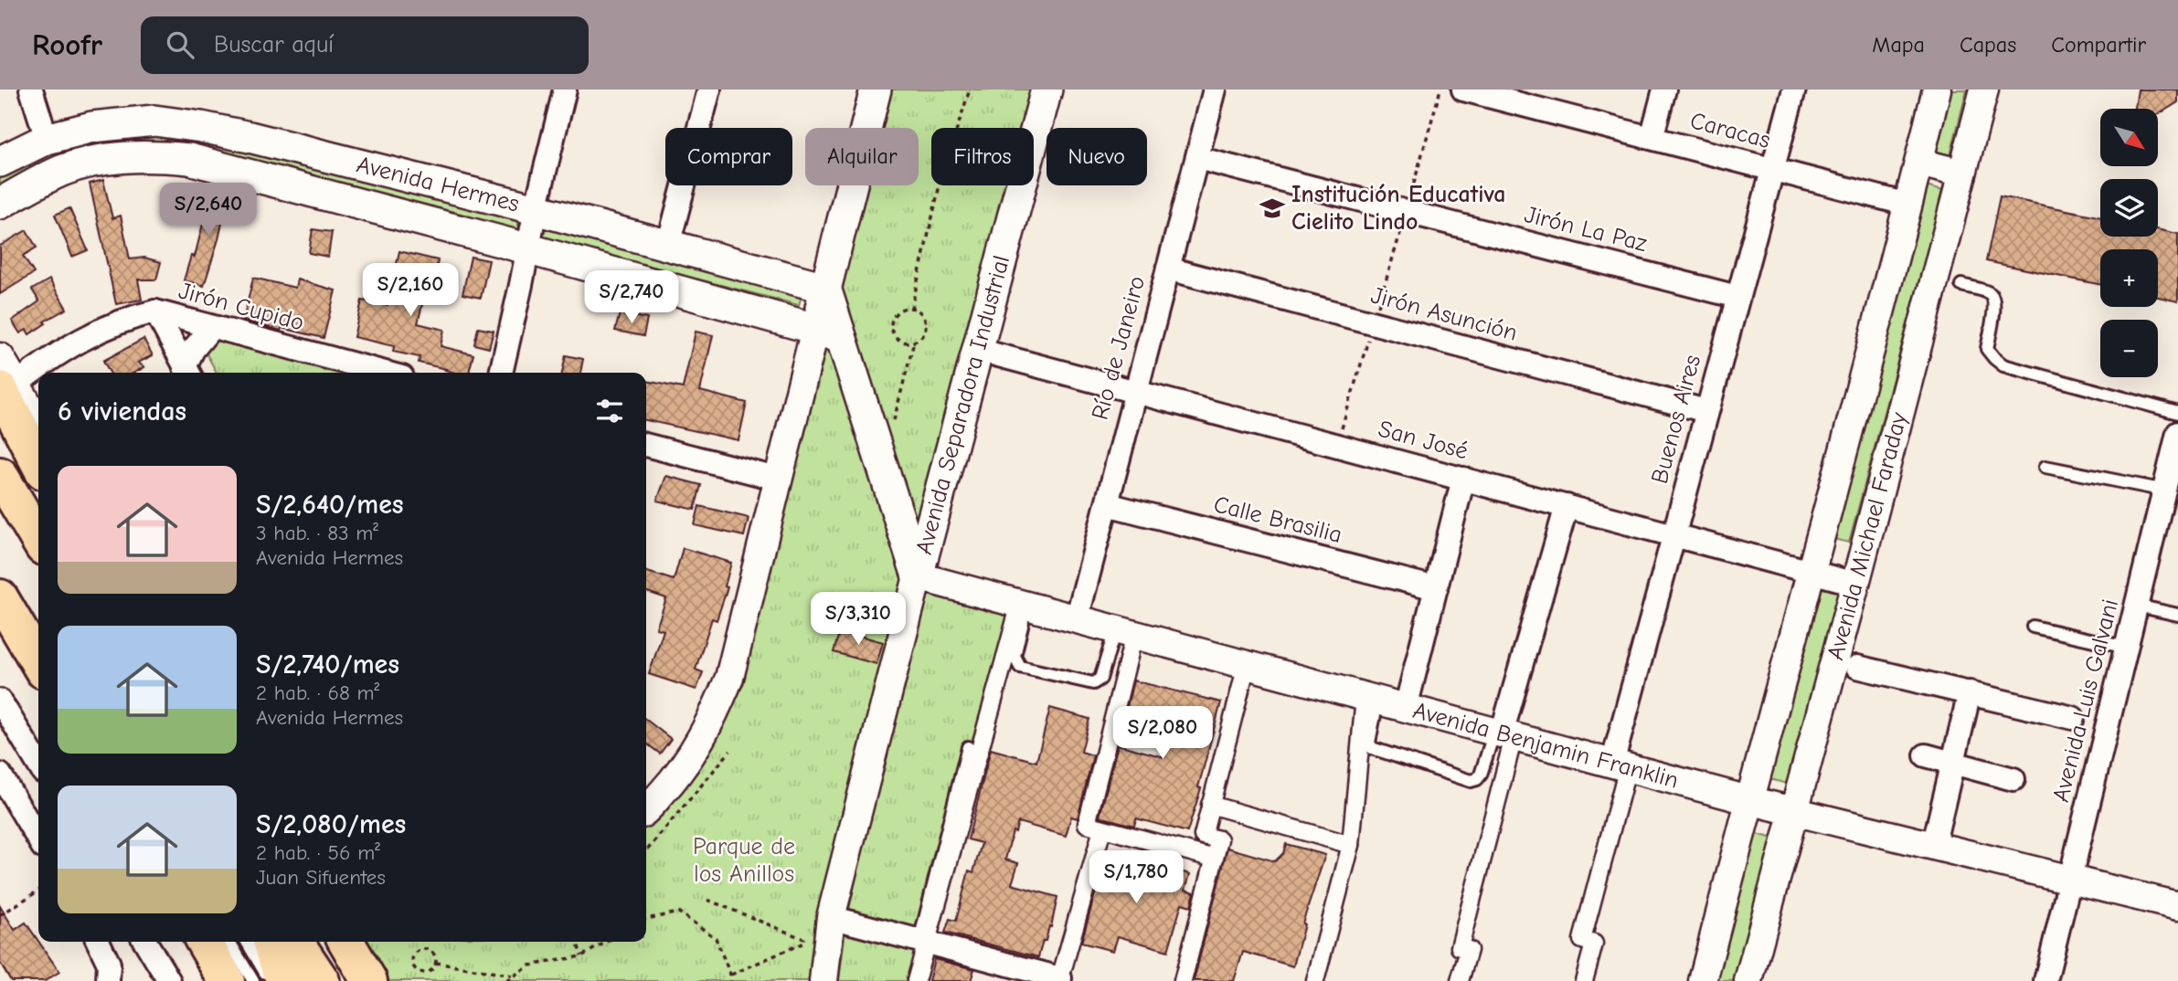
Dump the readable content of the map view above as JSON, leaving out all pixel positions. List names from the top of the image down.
{
  "streets": {
    "main road": ["Avenida Hermes", "Avenida Separadora Industrial"],
    "street": [
      "Caracas",
      "Jirón La Paz",
      "Jirón Cupido",
      "Jirón Asunción",
      "Río de Janeiro",
      "Buenos Aires",
      "San José",
      "Calle Brasilia",
      "Avenida Michael Faraday",
      "Avenida Luis Galvani",
      "Avenida Benjamin Franklin"
    ]
  },
  "crossings": [
    ["Caracas", "Buenos Aires"],
    ["Caracas", "Avenida Michael Faraday"],
    ["Jirón La Paz", "Río de Janeiro"],
    ["Jirón La Paz", "Buenos Aires"],
    ["Jirón Asunción", "Río de Janeiro"],
    ["Jirón Asunción", "Buenos Aires"],
    ["Río de Janeiro", "San José"],
    ["Río de Janeiro", "Calle Brasilia"],
    ["Río de Janeiro", "Avenida Benjamin Franklin"],
    ["Avenida Separadora Industrial", "San José"],
    ["Avenida Separadora Industrial", "Avenida Benjamin Franklin"],
    ["Buenos Aires", "San José"],
    ["Buenos Aires", "Avenida Benjamin Franklin"],
    ["San José", "Avenida Michael Faraday"],
    ["Avenida Michael Faraday", "Avenida Benjamin Franklin"],
    ["Avenida Luis Galvani", "Avenida Benjamin Franklin"]
  ],
  "parks": ["Parque de los Anillos"],
  "places": {
    "school or university": ["Institución Educativa Cielito Lindo"]
  },
  "north": "bottom right",
  "page": {
    "header": "Roofr",
    "search": "Buscar aquí",
    "nav": ["Mapa", "Capas", "Compartir"],
    "map_buttons": ["+", "−"],
    "chip": [
      "Comprar",
      "Alquilar",
      "Filtros",
      "Nuevo"
    ],
    "price": [
      "S/2,640",
      "S/2,160",
      "S/2,740",
      "S/3,310",
      "S/2,080",
      "S/1,780"
    ],
    "heading": "6 viviendas",
    "list": [
      {
        "name": "S/2,640/mes",
        "note": "3 hab. · 83 m² · Avenida Hermes"
      },
      {
        "name": "S/2,740/mes",
        "note": "2 hab. · 68 m² · Avenida Hermes"
      },
      {
        "name": "S/2,080/mes",
        "note": "2 hab. · 56 m² · Juan Sifuentes"
      }
    ]
  }
}
